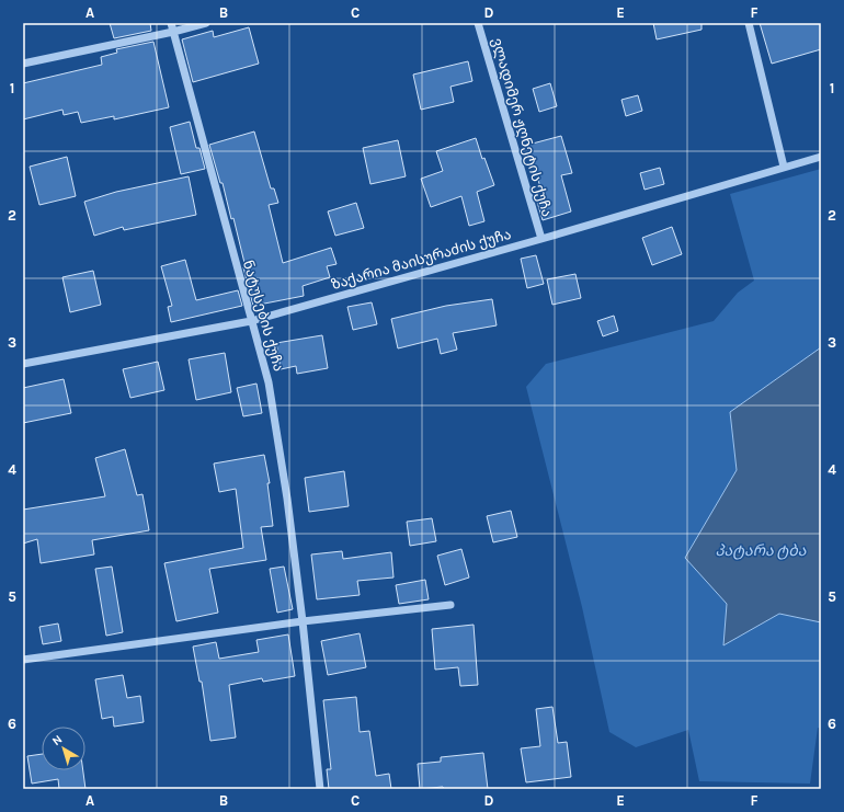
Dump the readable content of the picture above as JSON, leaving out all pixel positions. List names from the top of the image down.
{
  "streets": {
    "street": ["ვლადიმერ ჟღნეტის ქუჩა", "ზაქარია მაისურაძის ქუჩა", "ნატუსების ქუჩა"]
  },
  "crossings": [
    ["ვლადიმერ ჟღნეტის ქუჩა", "ზაქარია მაისურაძის ქუჩა"],
    ["ზაქარია მაისურაძის ქუჩა", "ნატუსების ქუჩა"]
  ],
  "water": ["პატარა ტბა"],
  "north": "top left",
  "grid": {
    "columns": [
      "A",
      "B",
      "C",
      "D",
      "E",
      "F"
    ],
    "rows": [
      "1",
      "2",
      "3",
      "4",
      "5",
      "6"
    ]
  }
}
